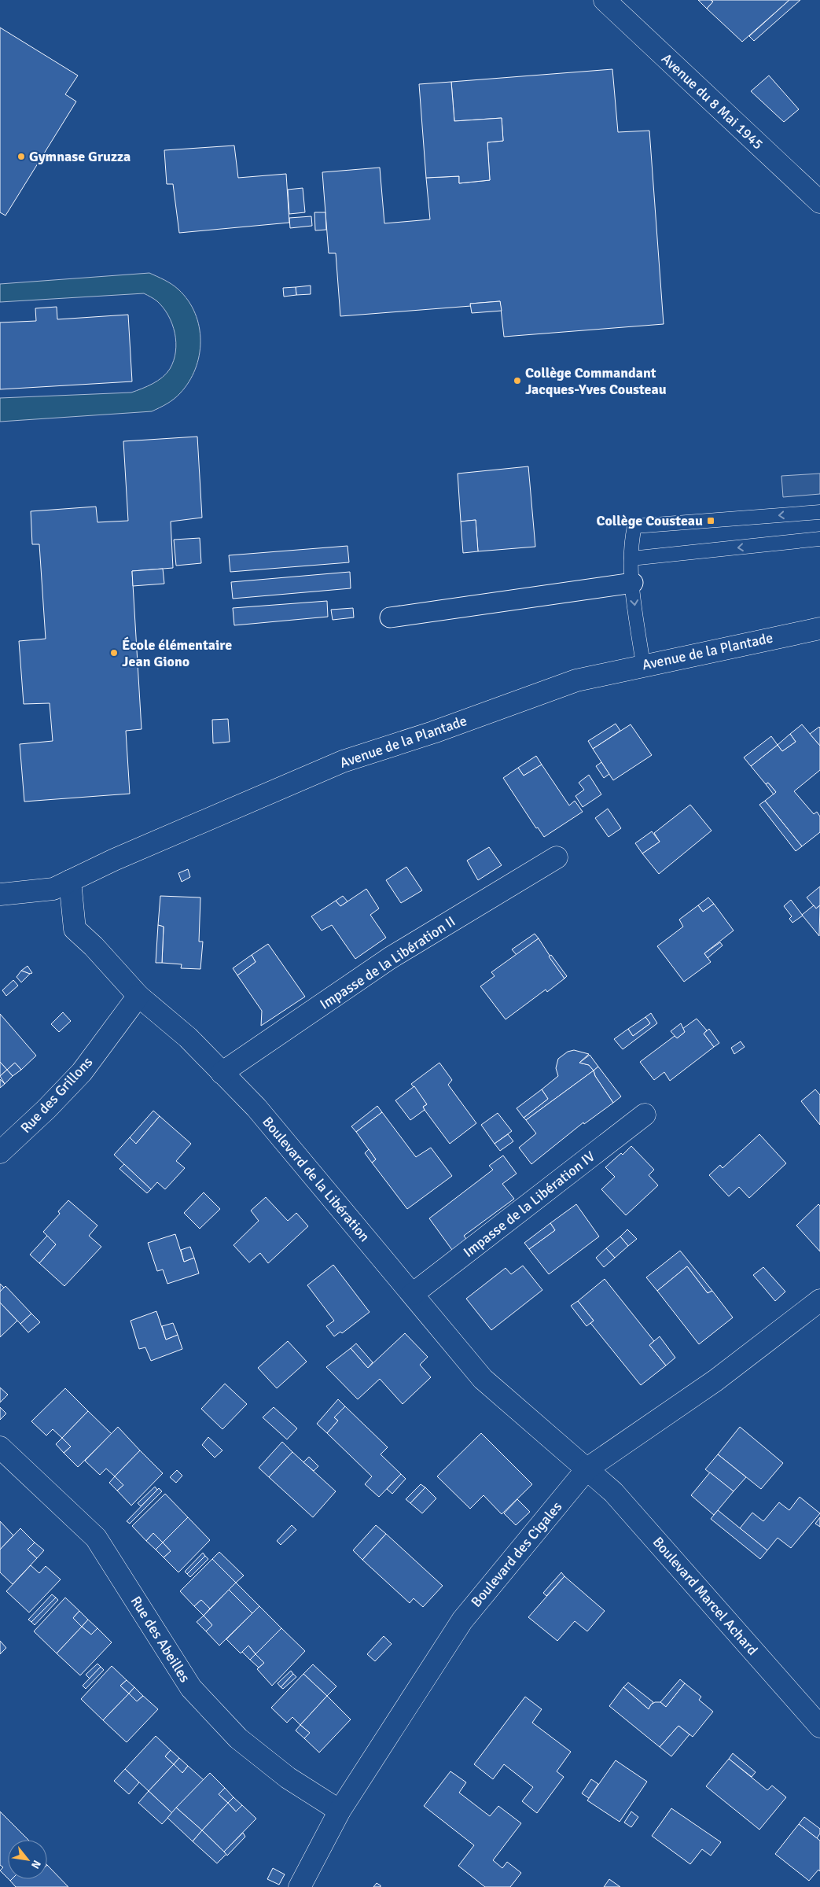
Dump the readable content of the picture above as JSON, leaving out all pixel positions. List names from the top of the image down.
{
  "streets": {
    "street": [
      "Avenue du 8 Mai 1945",
      "Avenue de la Plantade",
      "Impasse de la Libération II",
      "Rue des Grillons",
      "Boulevard de la Libération",
      "Impasse de la Libération IV",
      "Boulevard des Cigales",
      "Boulevard Marcel Achard",
      "Rue des Abeilles"
    ]
  },
  "crossings": [
    ["Avenue de la Plantade", "Boulevard de la Libération"],
    ["Impasse de la Libération II", "Boulevard de la Libération"],
    ["Rue des Grillons", "Boulevard de la Libération"],
    ["Boulevard de la Libération", "Impasse de la Libération IV"],
    ["Boulevard de la Libération", "Boulevard des Cigales"],
    ["Boulevard de la Libération", "Boulevard Marcel Achard"],
    ["Boulevard des Cigales", "Boulevard Marcel Achard"],
    ["Boulevard des Cigales", "Rue des Abeilles"]
  ],
  "places": {
    "other": ["Gymnase Gruzza", "Collège Commandant Jacques-Yves Cousteau", "École élémentaire Jean Giono"],
    "transit": ["Collège Cousteau"]
  },
  "north": "bottom right"
}
